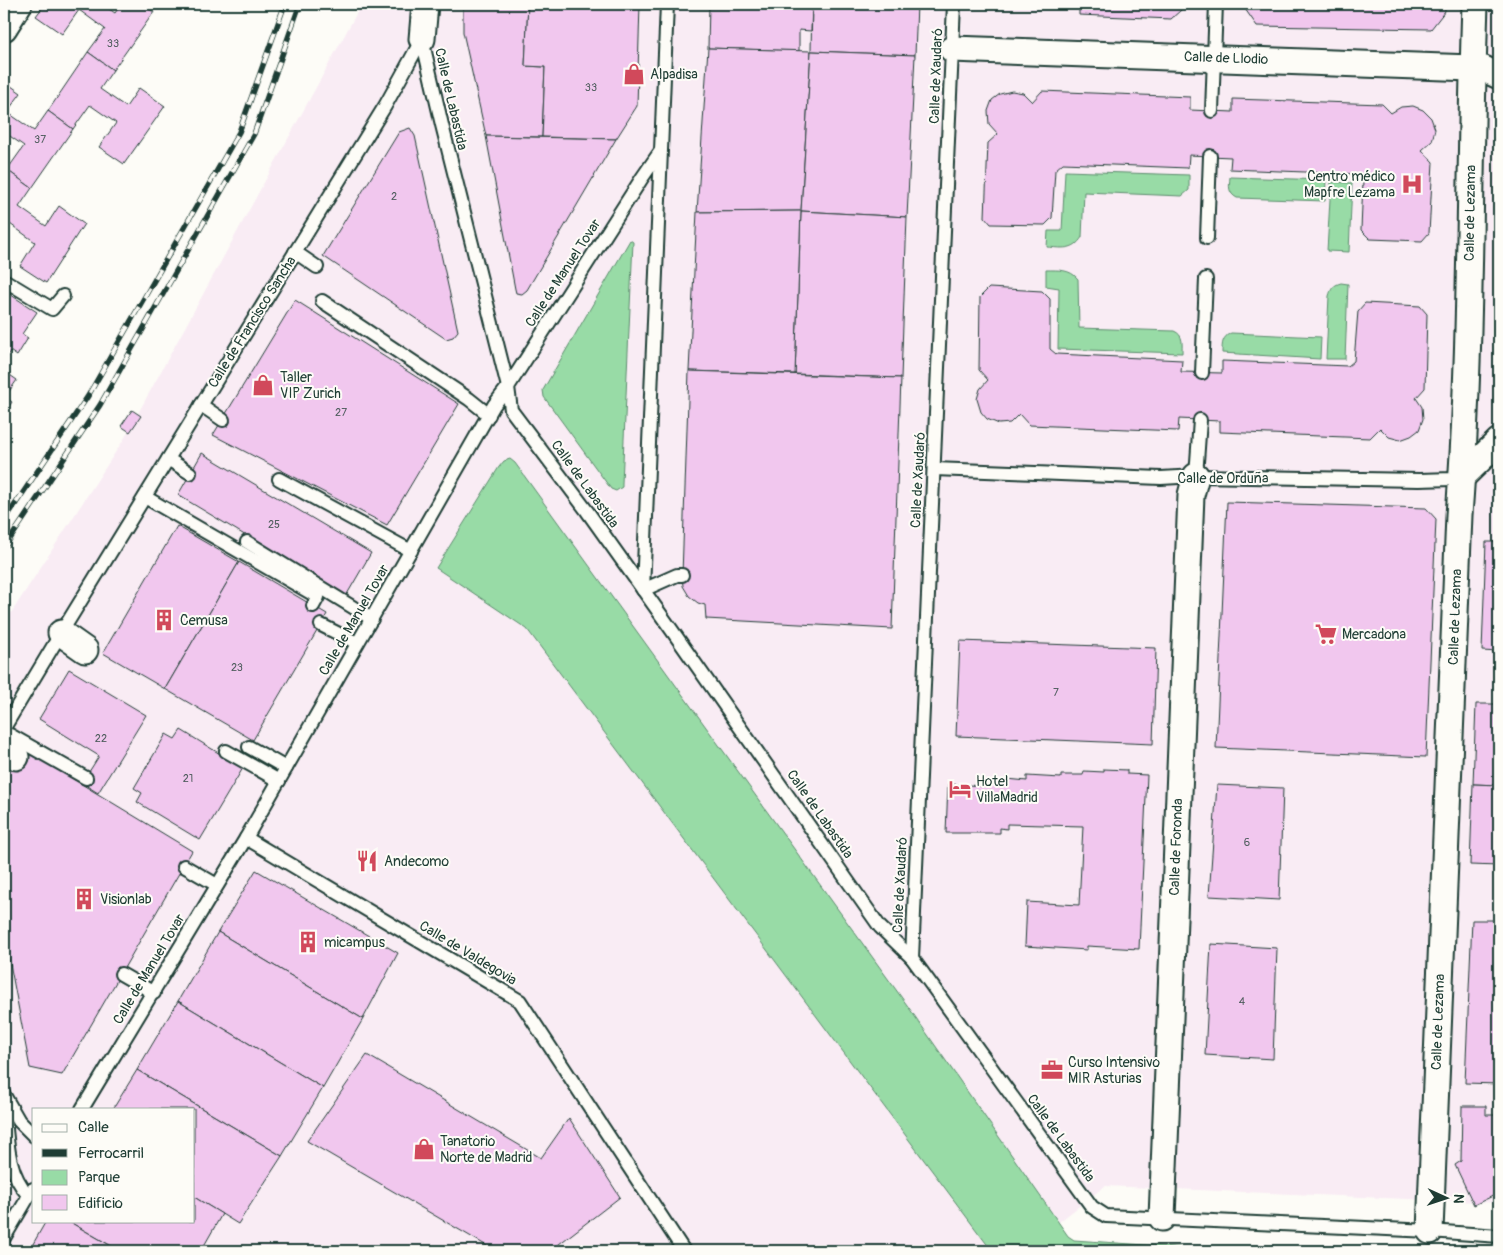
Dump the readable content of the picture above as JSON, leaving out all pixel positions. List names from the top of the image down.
{
  "streets": {
    "street": [
      "Calle de Llodio",
      "Calle de Lezama",
      "Calle de Francisco Sancha",
      "Calle de Foronda"
    ],
    "lane": [
      "Calle de Xaudaró",
      "Calle de Labastida",
      "Calle de Manuel Tovar",
      "Calle de Orduña",
      "Calle de Valdegovia"
    ]
  },
  "crossings": [
    ["Calle de Llodio", "Calle de Xaudaró"],
    ["Calle de Llodio", "Calle de Lezama"],
    ["Calle de Xaudaró", "Calle de Labastida"],
    ["Calle de Xaudaró", "Calle de Orduña"],
    ["Calle de Labastida", "Calle de Lezama"],
    ["Calle de Labastida", "Calle de Manuel Tovar"],
    ["Calle de Labastida", "Calle de Francisco Sancha"],
    ["Calle de Labastida", "Calle de Foronda"],
    ["Calle de Lezama", "Calle de Orduña"],
    ["Calle de Manuel Tovar", "Calle de Valdegovia"],
    ["Calle de Orduña", "Calle de Foronda"]
  ],
  "places": {
    "shop": ["Alpadisa", "Taller VIP Zurich", "Tanatorio Norte de Madrid"],
    "hospital": ["Centro médico Mapfre Lezama"],
    "building": ["Cemusa", "Visionlab", "micampus"],
    "supermarket": ["Mercadona"],
    "hotel": ["Hotel VillaMadrid"],
    "restaurant": ["Andecomo"],
    "office": ["Curso Intensivo MIR Asturias"]
  },
  "house_numbers": [
    "33",
    "33",
    "37",
    "2",
    "27",
    "25",
    "23",
    "7",
    "22",
    "21",
    "6",
    "4"
  ],
  "legend": [
    "Calle",
    "Ferrocarril",
    "Parque",
    "Edificio"
  ],
  "north": "right"
}
